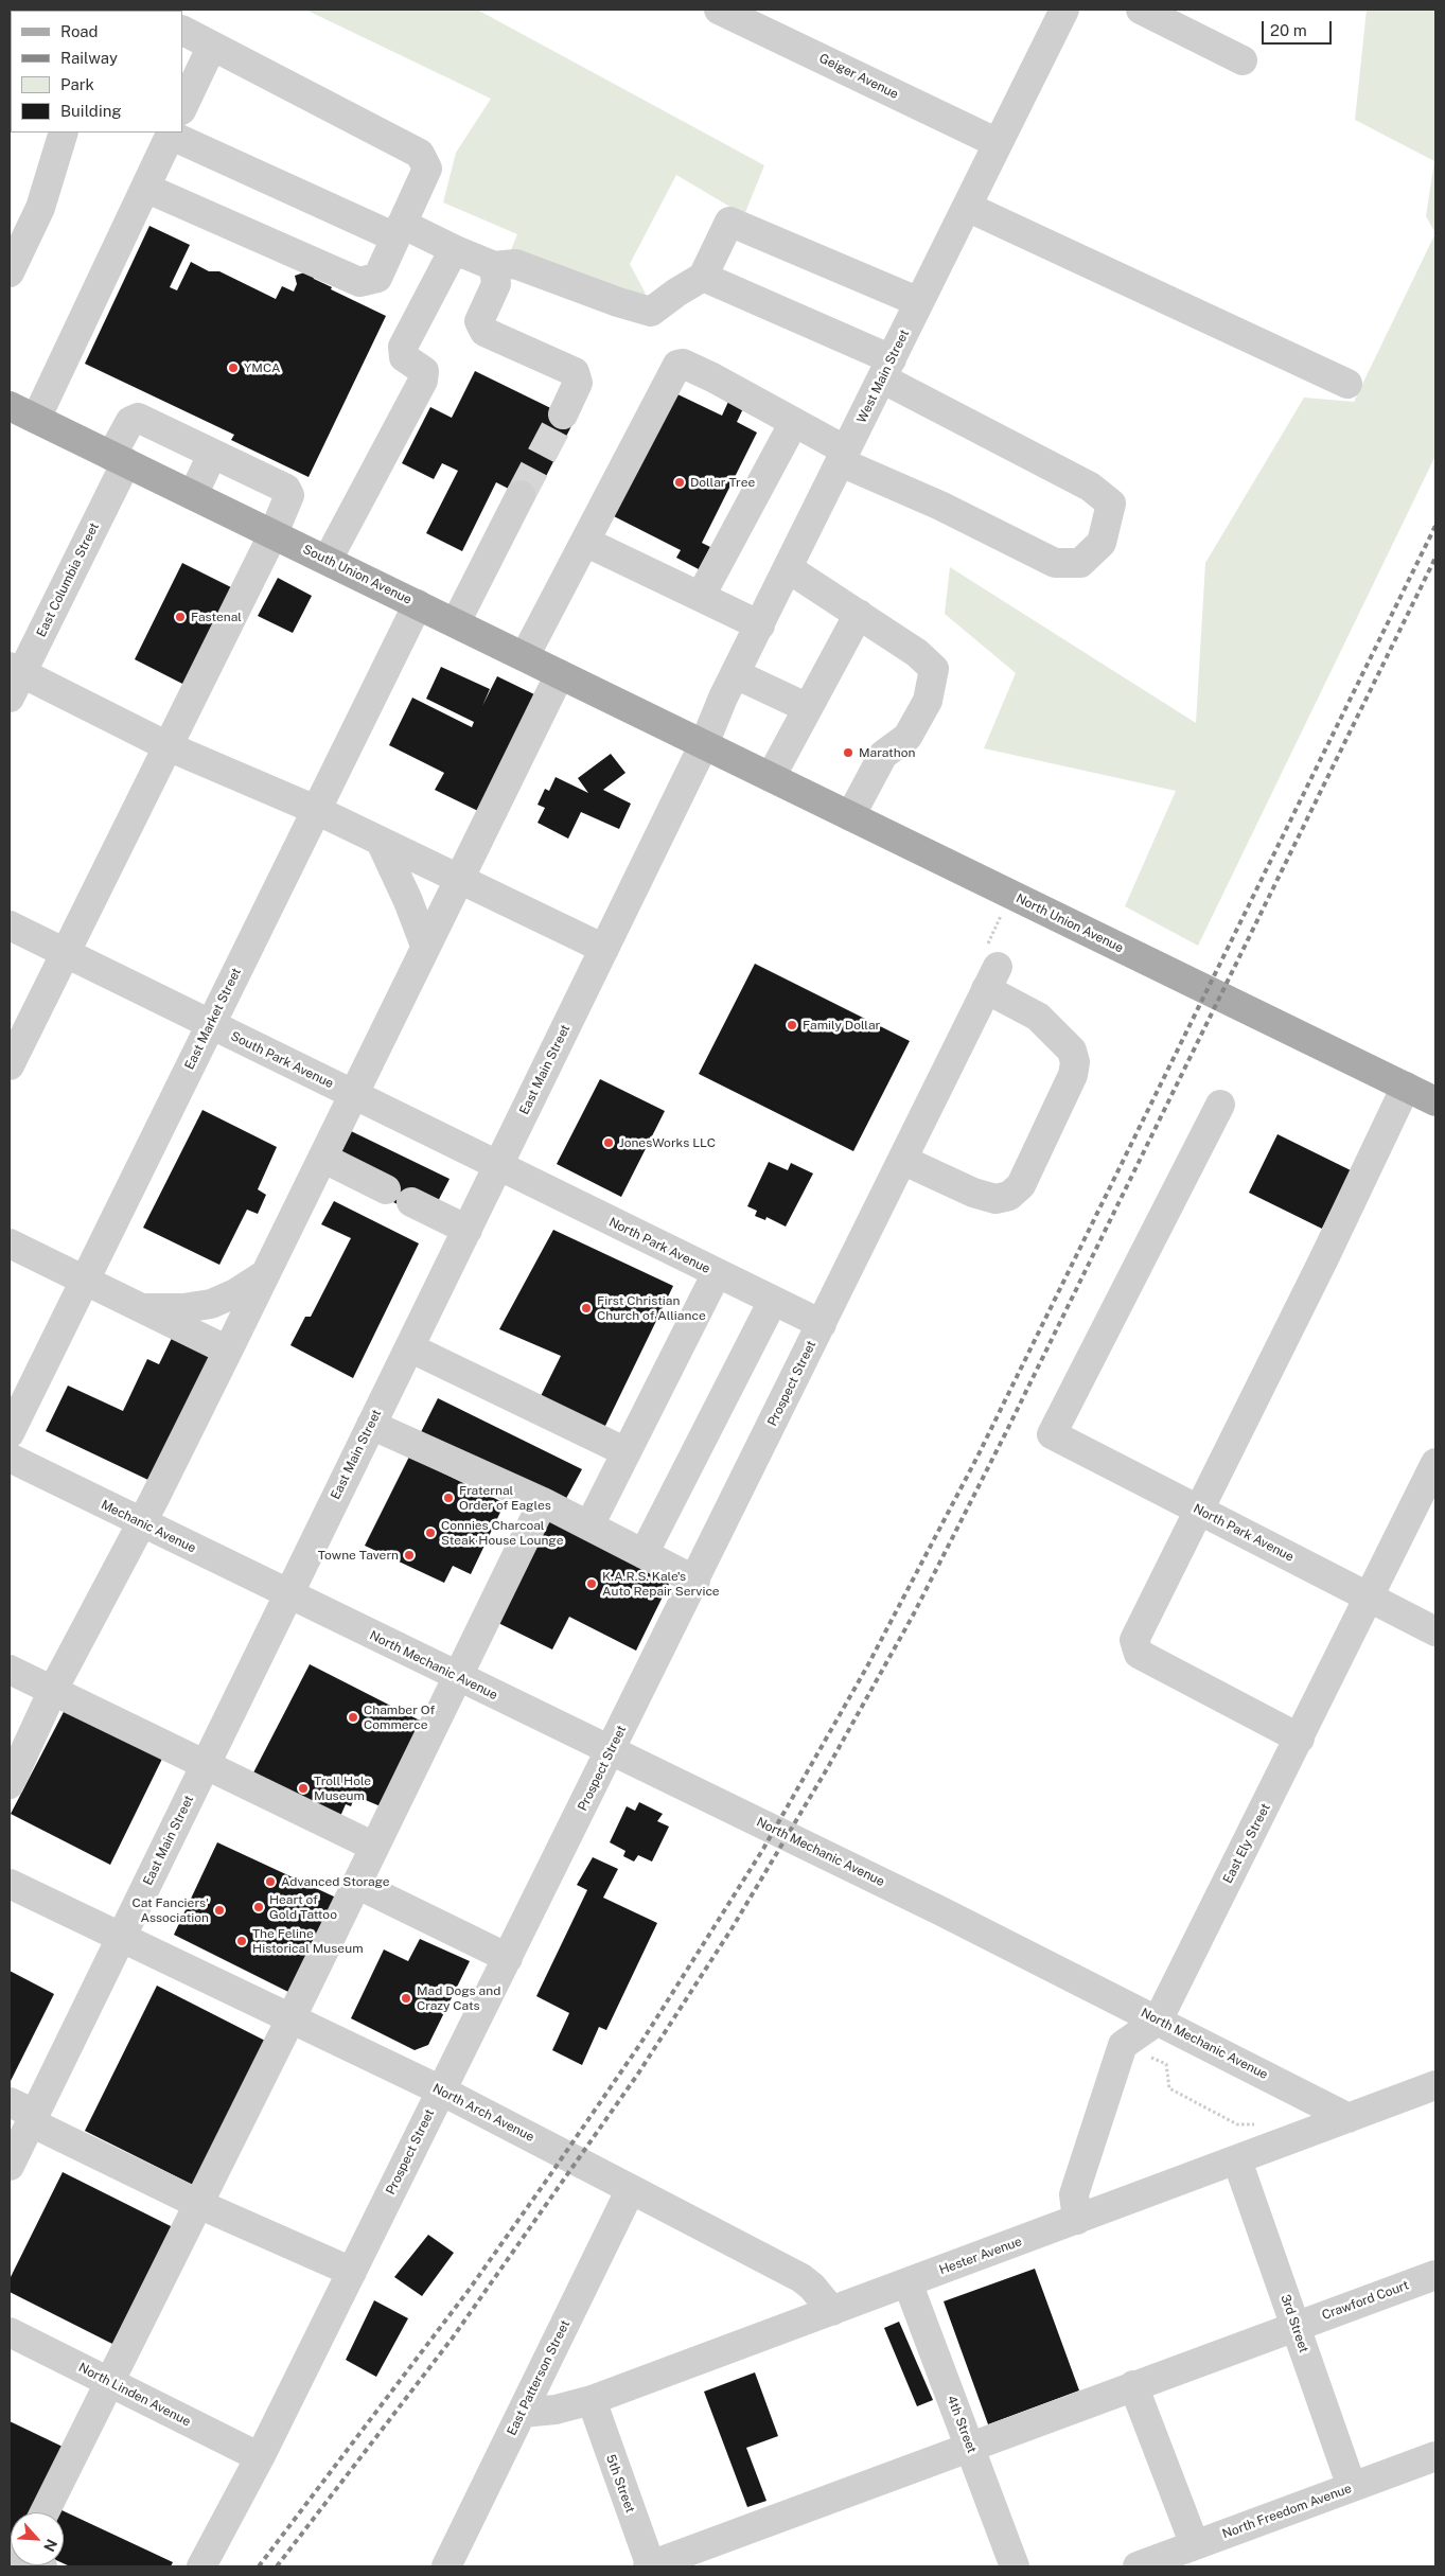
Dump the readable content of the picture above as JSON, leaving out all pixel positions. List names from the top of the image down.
{
  "streets": {
    "main road": ["South Union Avenue", "North Union Avenue"],
    "street": [
      "Geiger Avenue",
      "West Main Street",
      "East Columbia Street",
      "East Market Street",
      "South Park Avenue",
      "East Main Street",
      "North Park Avenue",
      "Prospect Street",
      "Mechanic Avenue",
      "North Mechanic Avenue",
      "East Ely Street",
      "North Arch Avenue",
      "Hester Avenue",
      "Crawford Court",
      "3rd Street",
      "East Patterson Street",
      "North Linden Avenue",
      "4th Street",
      "5th Street",
      "North Freedom Avenue"
    ]
  },
  "crossings": [
    ["Geiger Avenue", "West Main Street"],
    ["West Main Street", "South Union Avenue"],
    ["West Main Street", "North Union Avenue"],
    ["West Main Street", "East Main Street"],
    ["South Union Avenue", "East Columbia Street"],
    ["South Union Avenue", "North Union Avenue"],
    ["South Union Avenue", "East Market Street"],
    ["South Union Avenue", "East Main Street"],
    ["East Columbia Street", "South Park Avenue"],
    ["North Union Avenue", "East Main Street"],
    ["East Market Street", "South Park Avenue"],
    ["South Park Avenue", "East Main Street"],
    ["South Park Avenue", "North Park Avenue"],
    ["East Main Street", "North Park Avenue"],
    ["East Main Street", "Mechanic Avenue"],
    ["East Main Street", "North Mechanic Avenue"],
    ["East Main Street", "North Arch Avenue"],
    ["North Park Avenue", "Prospect Street"],
    ["North Park Avenue", "East Ely Street"],
    ["Prospect Street", "North Mechanic Avenue"],
    ["Prospect Street", "North Arch Avenue"],
    ["Prospect Street", "North Linden Avenue"],
    ["Mechanic Avenue", "North Mechanic Avenue"],
    ["North Mechanic Avenue", "East Ely Street"],
    ["North Mechanic Avenue", "Hester Avenue"],
    ["East Ely Street", "Hester Avenue"],
    ["North Arch Avenue", "Hester Avenue"],
    ["North Arch Avenue", "East Patterson Street"],
    ["Hester Avenue", "3rd Street"],
    ["Hester Avenue", "East Patterson Street"],
    ["Hester Avenue", "4th Street"],
    ["Hester Avenue", "5th Street"],
    ["Crawford Court", "3rd Street"],
    ["Crawford Court", "4th Street"],
    ["Crawford Court", "5th Street"],
    ["3rd Street", "North Freedom Avenue"]
  ],
  "places": [
    "YMCA",
    "Dollar Tree",
    "Fastenal",
    "Marathon",
    "Family Dollar",
    "JonesWorks LLC",
    "First Christian Church of Alliance",
    "Fraternal Order of Eagles",
    "Connies Charcoal Steak House Lounge",
    "Towne Tavern",
    "K.A.R.S. Kale's Auto Repair Service",
    "Chamber Of Commerce",
    "Troll Hole Museum",
    "Advanced Storage",
    "Heart of Gold Tattoo",
    "Cat Fanciers' Association",
    "The Feline Historical Museum",
    "Mad Dogs and Crazy Cats"
  ],
  "legend": [
    "Road",
    "Railway",
    "Park",
    "Building"
  ],
  "scale_bar": "20 m",
  "north": "bottom right"
}
